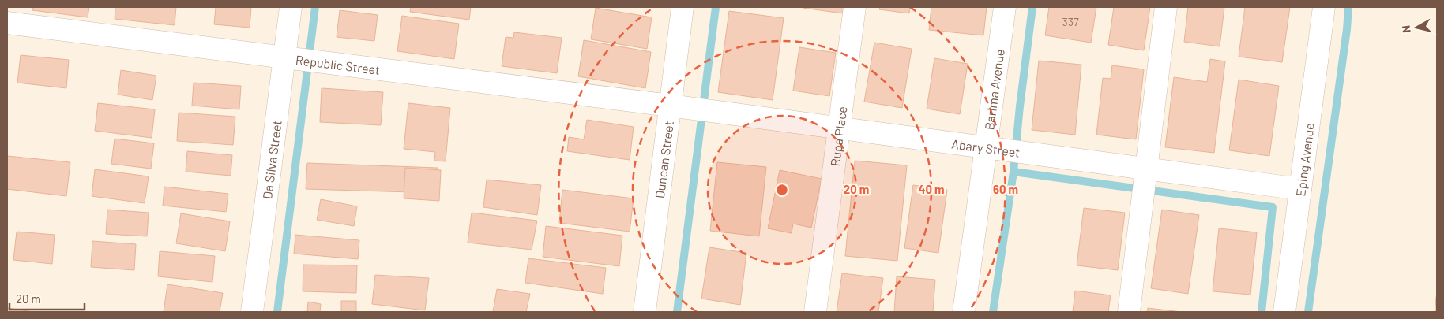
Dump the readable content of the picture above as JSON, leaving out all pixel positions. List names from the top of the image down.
{
  "streets": {
    "street": [
      "Republic Street",
      "Barima Avenue",
      "Rupa Place",
      "Abary Street",
      "Da Silva Street",
      "Duncan Street",
      "Eping Avenue"
    ]
  },
  "crossings": [
    ["Republic Street", "Abary Street"],
    ["Republic Street", "Da Silva Street"],
    ["Republic Street", "Duncan Street"],
    ["Barima Avenue", "Abary Street"],
    ["Rupa Place", "Abary Street"],
    ["Abary Street", "Duncan Street"],
    ["Abary Street", "Eping Avenue"]
  ],
  "house_numbers": ["337"],
  "scale_bar": "20 m",
  "north": "left",
  "rings": ["20 m", "40 m", "60 m"]
}
